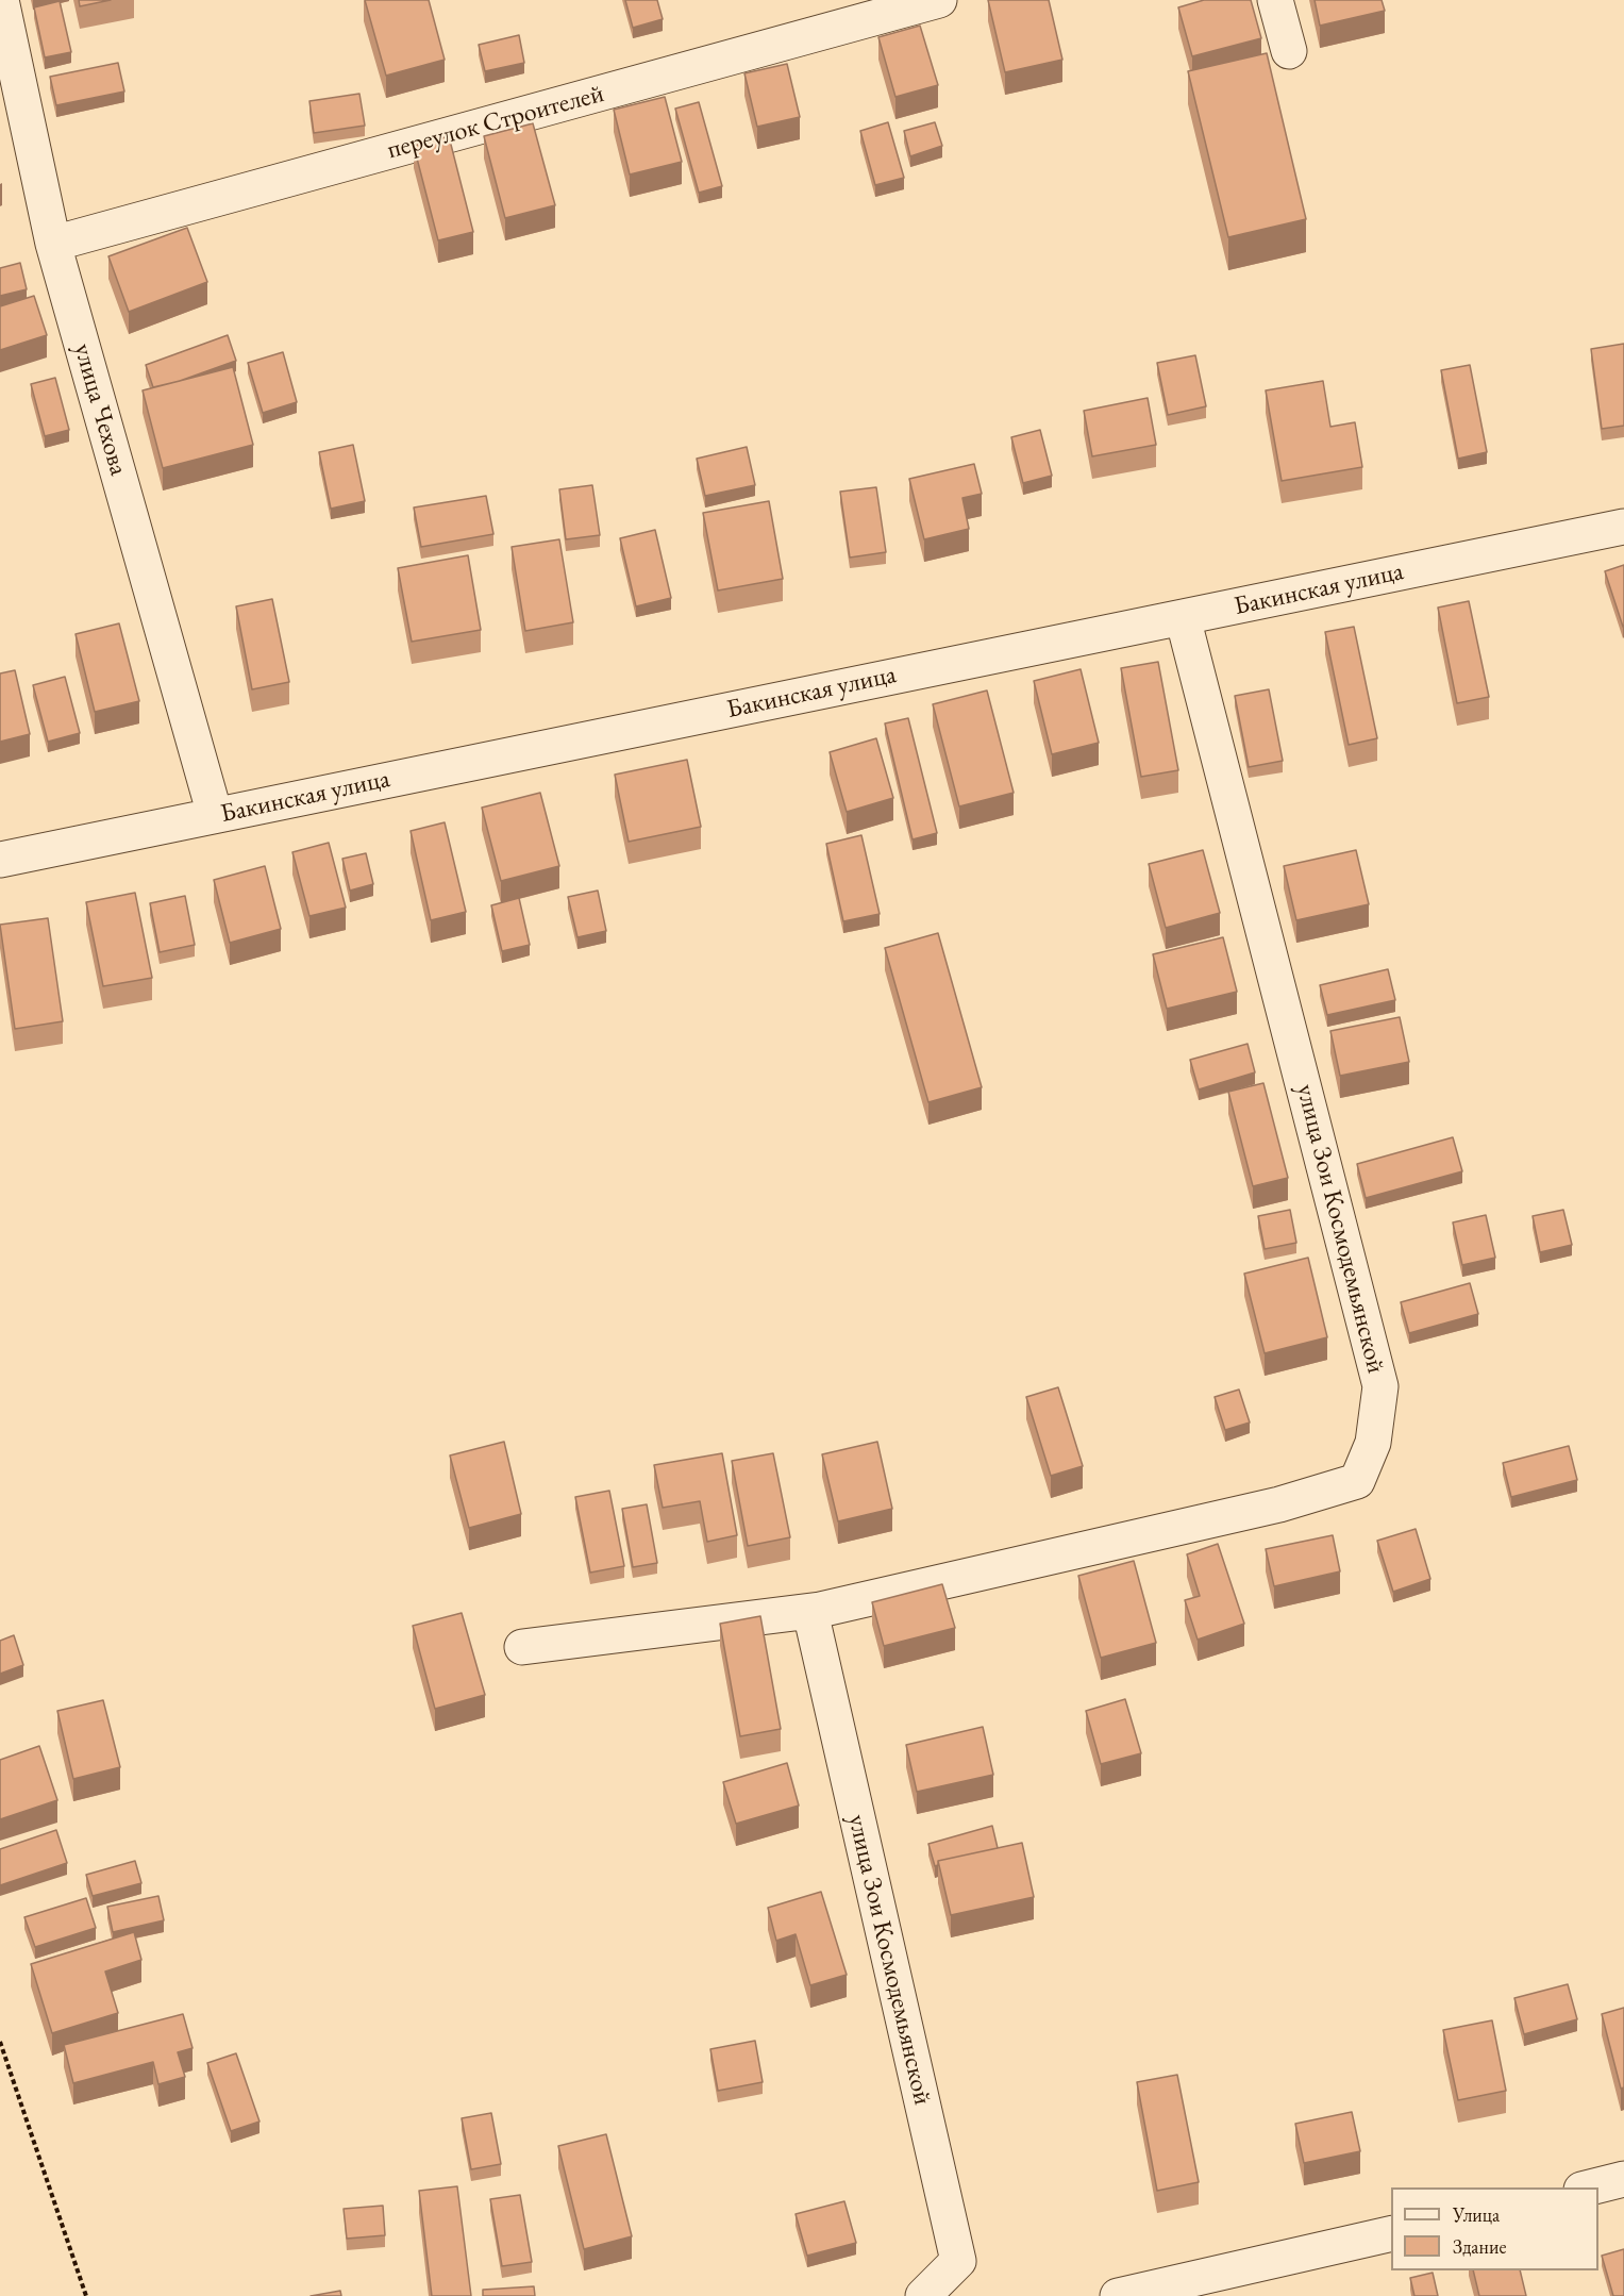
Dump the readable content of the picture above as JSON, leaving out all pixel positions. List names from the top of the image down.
{
  "streets": {
    "street": [
      "переулок Строителей",
      "улица Чехова",
      "Бакинская улица",
      "улица Зои Космодемьянской"
    ]
  },
  "crossings": [
    ["переулок Строителей", "улица Чехова"],
    ["улица Чехова", "Бакинская улица"],
    ["Бакинская улица", "улица Зои Космодемьянской"]
  ],
  "legend": ["Улица", "Здание"]
}
